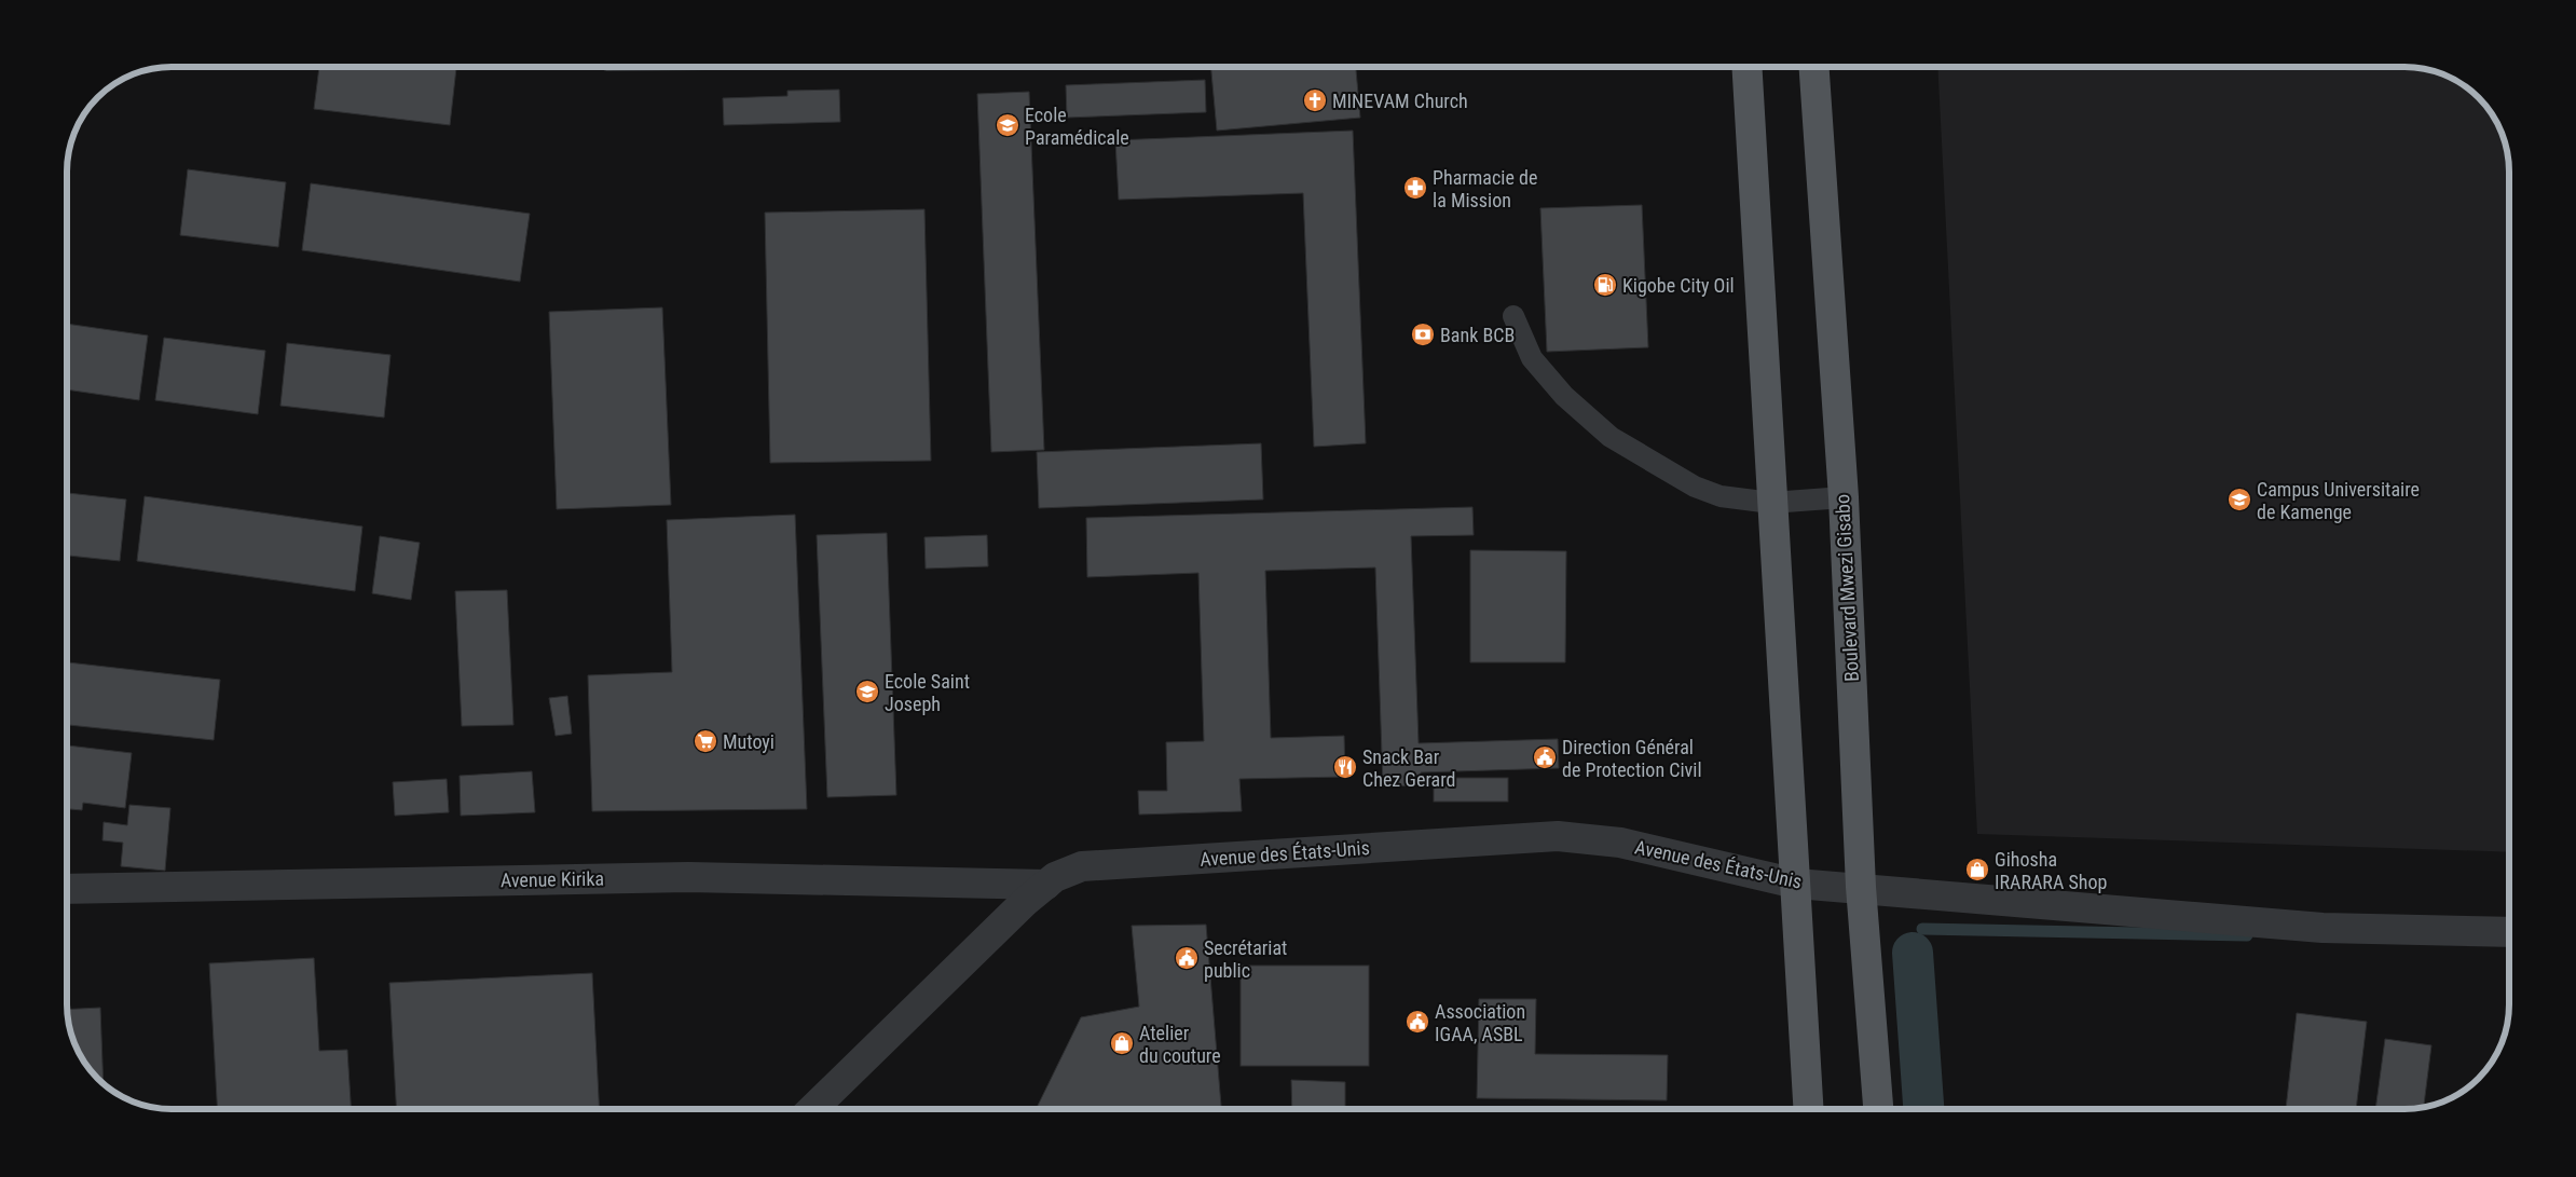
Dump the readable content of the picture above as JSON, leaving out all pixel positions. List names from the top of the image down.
{
  "streets": {
    "main road": ["Boulevard Mwezi Gisabo"],
    "street": ["Avenue des États-Unis", "Avenue Kirika"]
  },
  "crossings": [
    ["Boulevard Mwezi Gisabo", "Avenue des États-Unis"],
    ["Avenue des États-Unis", "Avenue Kirika"]
  ],
  "places": {
    "church": ["MINEVAM Church"],
    "school or university": ["Ecole Paramédicale", "Campus Universitaire de Kamenge", "Ecole Saint Joseph"],
    "pharmacy": ["Pharmacie de la Mission"],
    "fuel station": ["Kigobe City Oil"],
    "bank": ["Bank BCB"],
    "supermarket": ["Mutoyi"],
    "public building": ["Direction Général de Protection Civil", "Secrétariat public", "Association IGAA, ASBL"],
    "restaurant": ["Snack Bar Chez Gerard"],
    "shop": ["Gihosha IRARARA Shop", "Atelier du couture"]
  }
}
